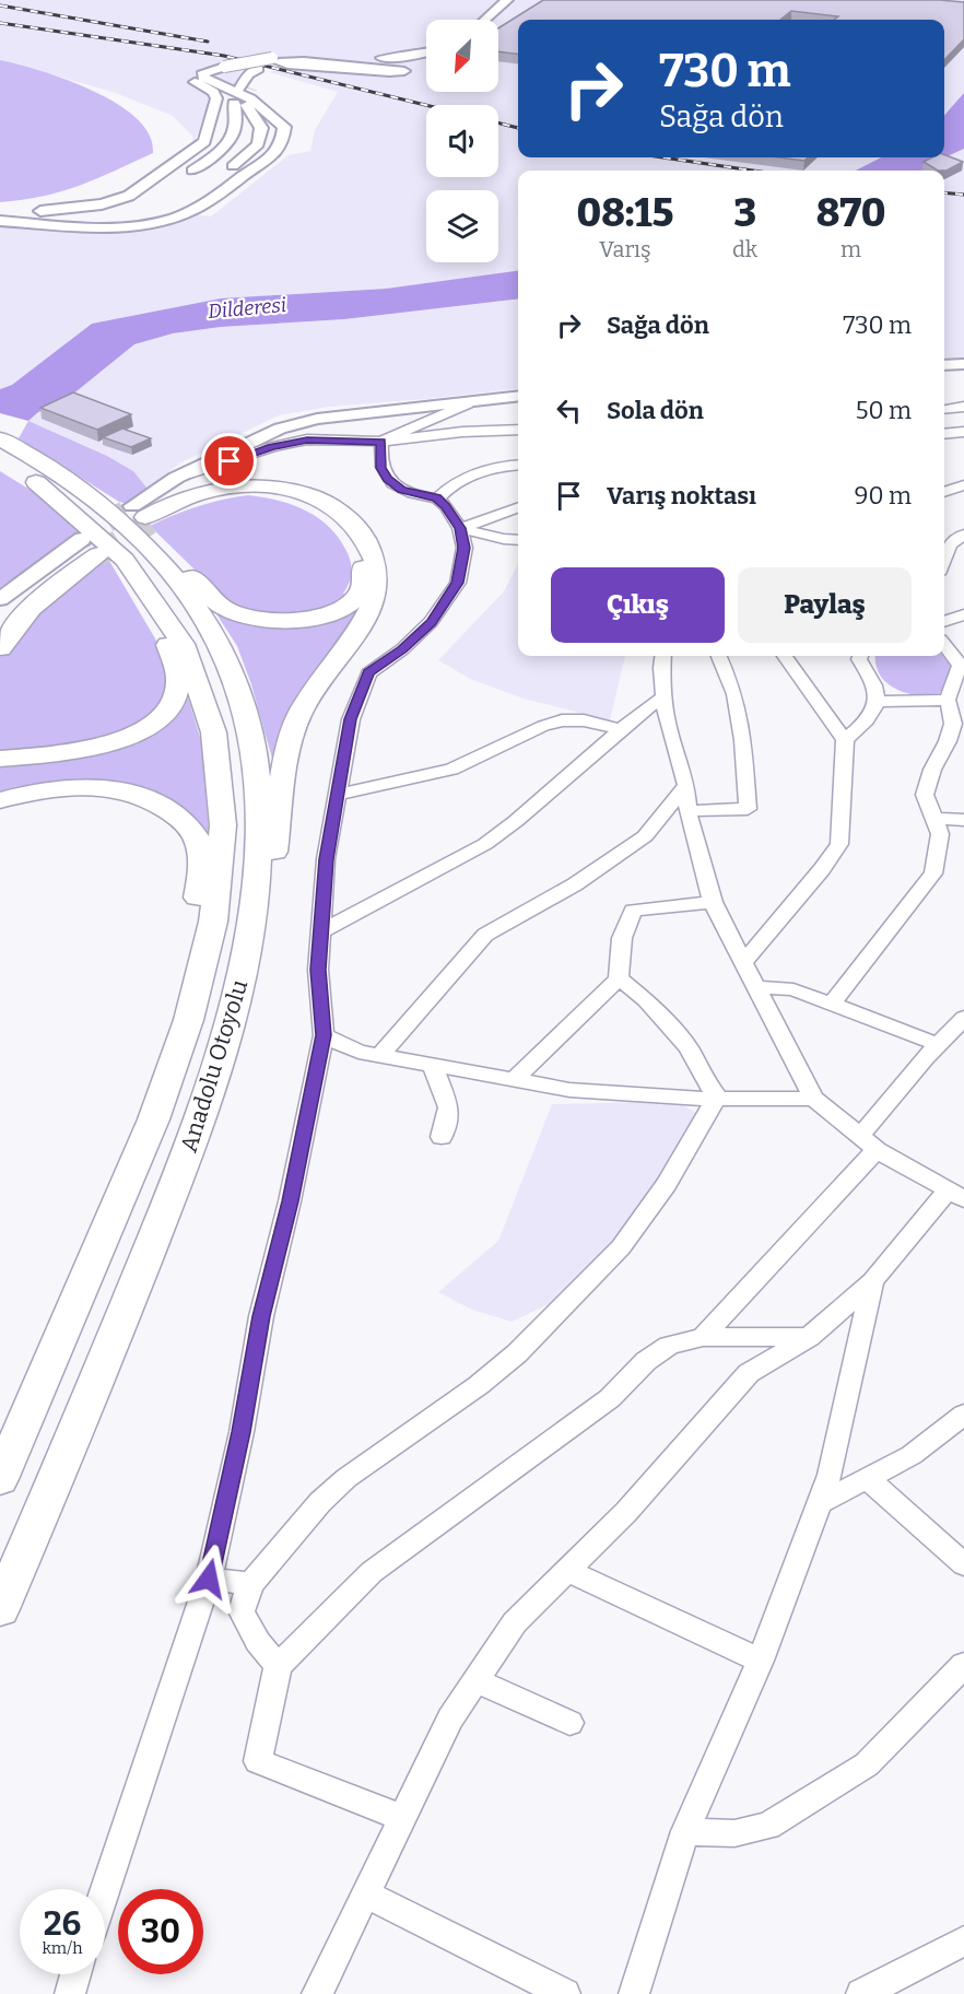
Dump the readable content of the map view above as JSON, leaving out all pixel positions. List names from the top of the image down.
{
  "streets": {
    "highway": ["Anadolu Otoyolu"]
  },
  "water": ["Dilderesi"],
  "north": "bottom left",
  "page": {
    "turn": ["730 m", "Sağa dön"],
    "eta": [
      "08:15",
      "Varış",
      "3",
      "dk",
      "870",
      "m"
    ],
    "list": [
      {
        "name": "Sağa dön",
        "value": "730 m"
      },
      {
        "name": "Sola dön",
        "value": "50 m"
      },
      {
        "name": "Varış noktası",
        "value": "90 m"
      }
    ],
    "buttons": ["Çıkış", "Paylaş"],
    "speed": "26 km/h",
    "limit": "30"
  }
}
